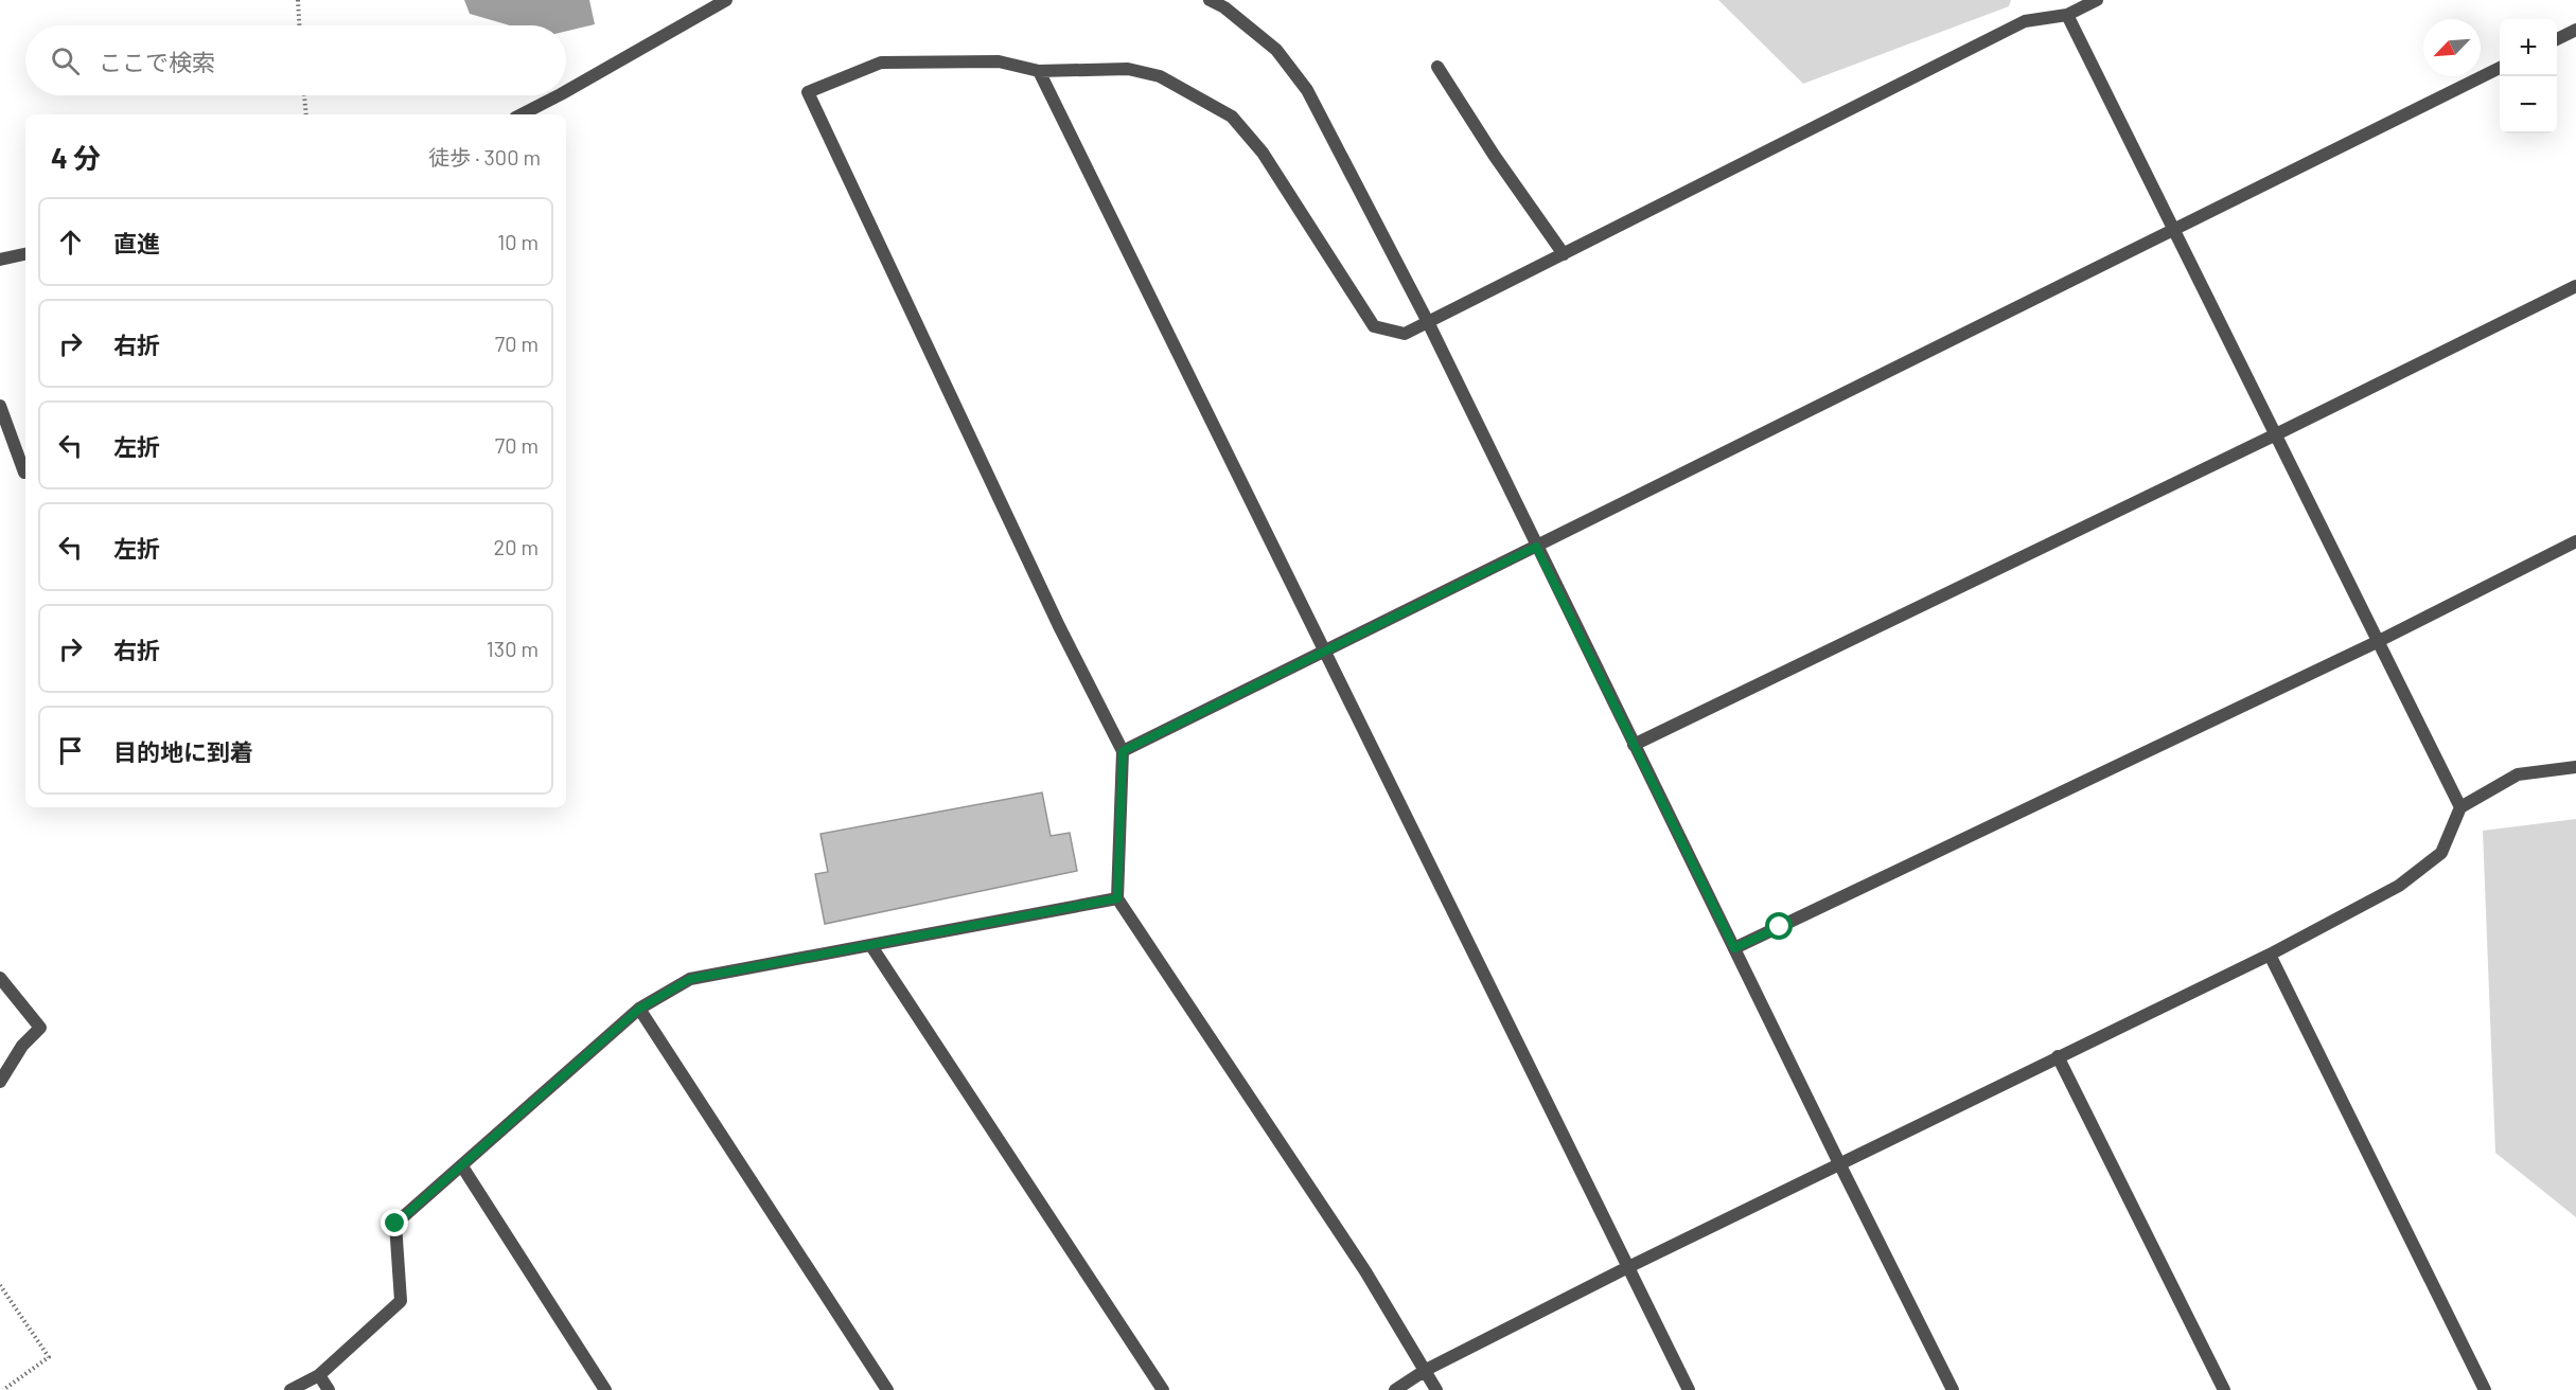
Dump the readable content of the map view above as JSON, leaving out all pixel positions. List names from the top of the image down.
{
  "north": "bottom left",
  "page": {
    "map_buttons": ["+", "−"],
    "search": "ここで検索",
    "heading": ["4 分", "徒歩 · 300 m"],
    "list": [
      ["直進", "10 m"],
      ["右折", "70 m"],
      ["左折", "70 m"],
      ["左折", "20 m"],
      ["右折", "130 m"],
      "目的地に到着"
    ]
  }
}
